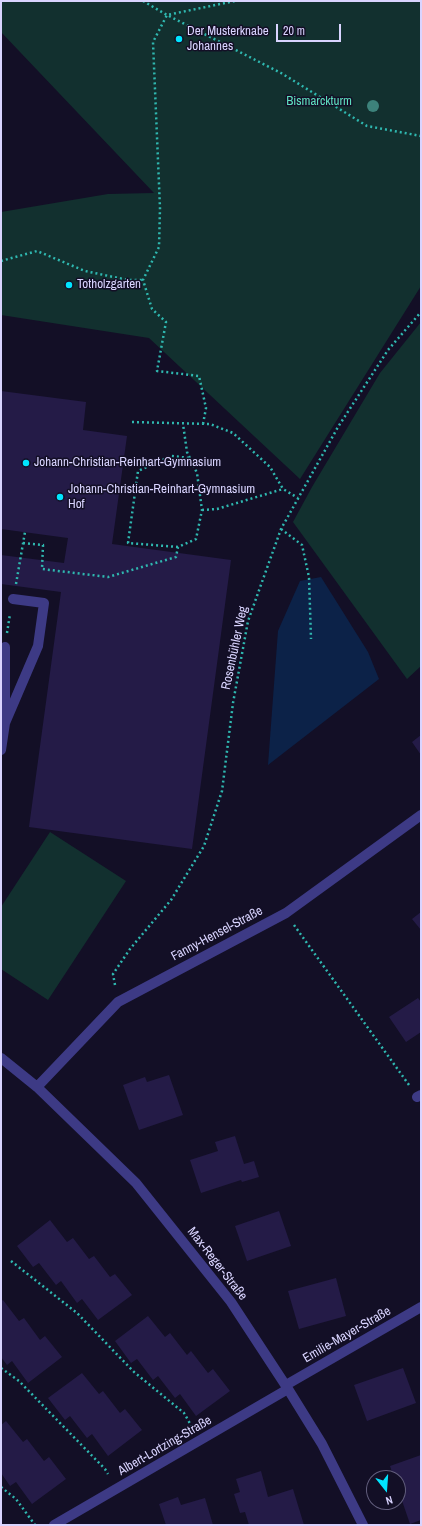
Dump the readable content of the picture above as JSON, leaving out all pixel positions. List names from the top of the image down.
{
  "streets": {
    "street": [
      "Fanny-Hensel-Straße",
      "Max-Reger-Straße",
      "Emilie-Mayer-Straße",
      "Albert-Lortzing-Straße"
    ],
    "path": ["Rosenbühler Weg"]
  },
  "crossings": [
    ["Rosenbühler Weg", "Fanny-Hensel-Straße"],
    ["Fanny-Hensel-Straße", "Max-Reger-Straße"],
    ["Max-Reger-Straße", "Emilie-Mayer-Straße"],
    ["Max-Reger-Straße", "Albert-Lortzing-Straße"],
    ["Emilie-Mayer-Straße", "Albert-Lortzing-Straße"]
  ],
  "parks": ["Bismarckturm"],
  "places": [
    "Der Musterknabe Johannes",
    "Totholzgarten",
    "Johann-Christian-Reinhart-Gymnasium",
    "Johann-Christian-Reinhart-Gymnasium Hof"
  ],
  "scale_bar": "20 m",
  "north": "bottom"
}
